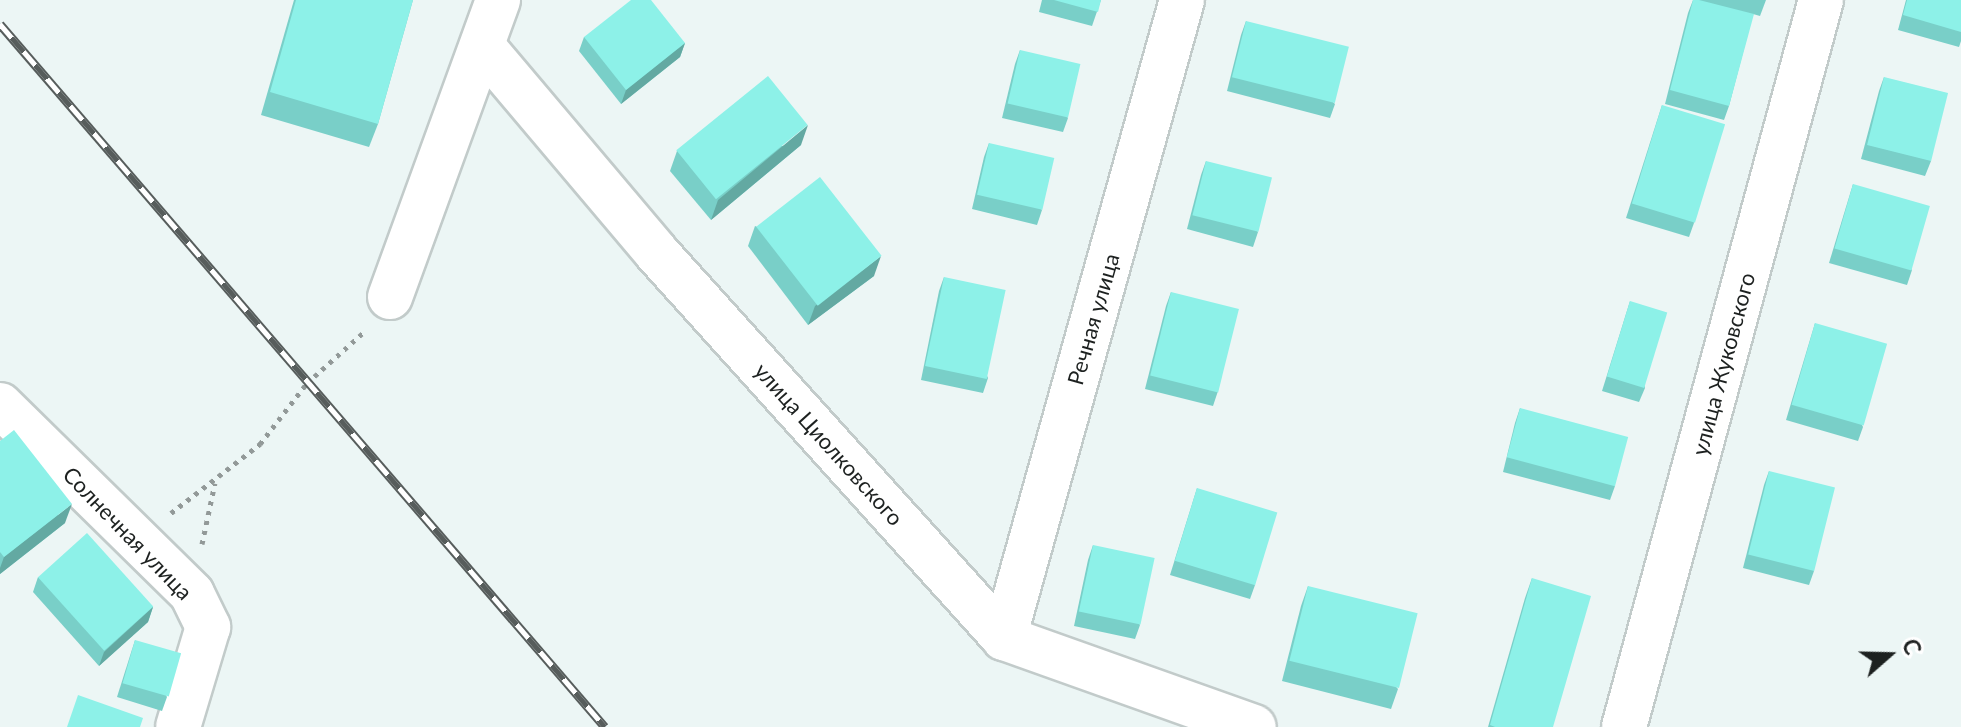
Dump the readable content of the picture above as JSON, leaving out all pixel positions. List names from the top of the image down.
{
  "streets": {
    "street": [
      "Речная улица",
      "улица Жуковского",
      "улица Циолковского",
      "Солнечная улица"
    ]
  },
  "crossings": [
    ["Речная улица", "улица Циолковского"]
  ],
  "north": "right"
}
